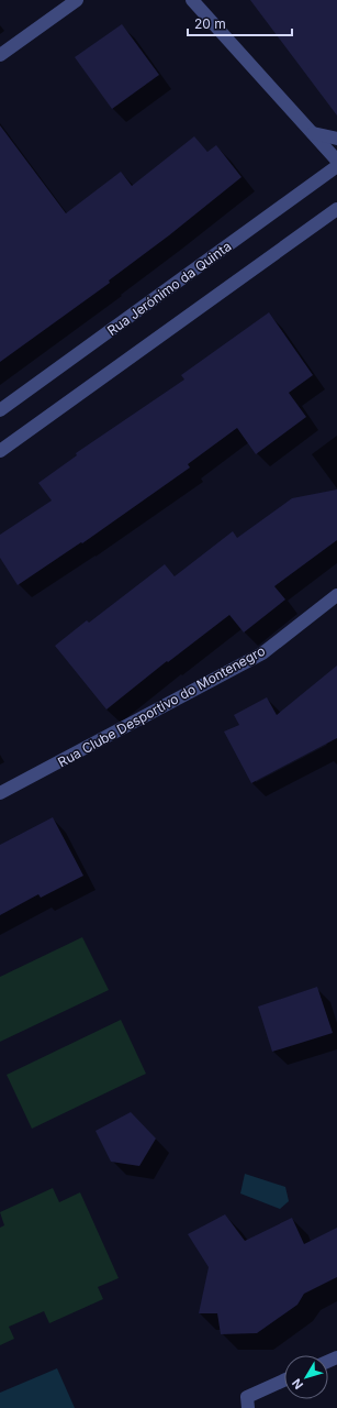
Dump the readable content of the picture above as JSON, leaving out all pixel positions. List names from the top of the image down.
{
  "streets": {
    "street": ["Rua Jerónimo da Quinta", "Rua Clube Desportivo do Montenegro"]
  },
  "scale_bar": "20 m",
  "north": "bottom left"
}
